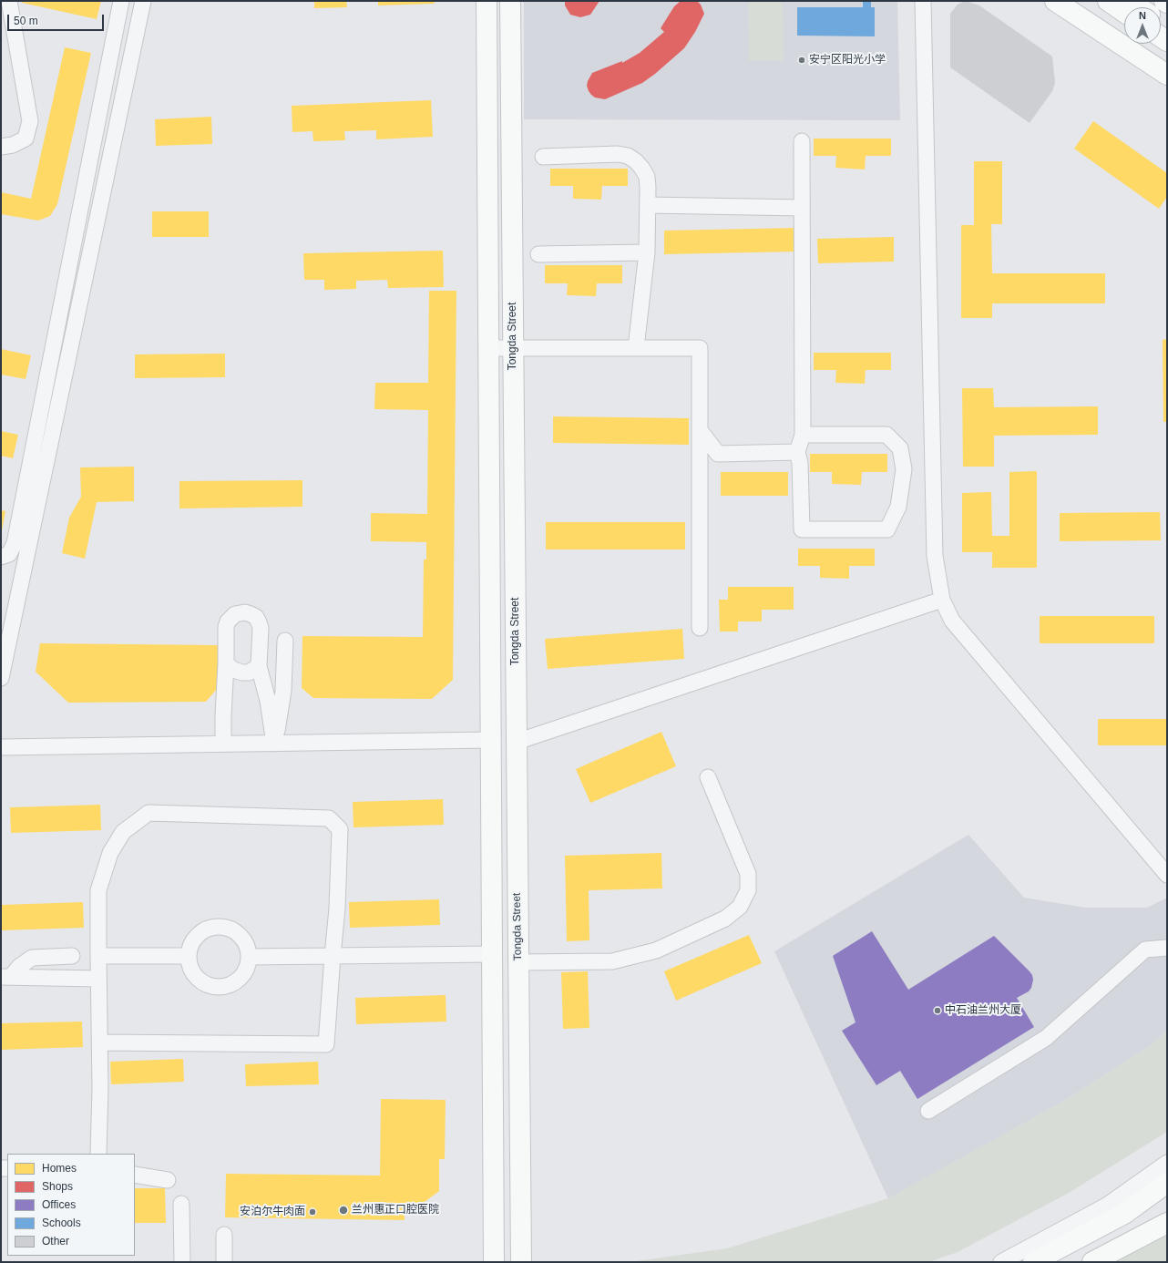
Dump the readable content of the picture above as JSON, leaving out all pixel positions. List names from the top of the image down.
{
  "streets": {
    "main road": ["Tongda Street"]
  },
  "places": [
    "安宁区阳光小学",
    "中石油兰州大厦",
    "兰州惠正口腔医院",
    "安泊尔牛肉面"
  ],
  "legend": [
    "Homes",
    "Shops",
    "Offices",
    "Schools",
    "Other"
  ],
  "scale_bar": "50 m",
  "north": "top"
}
